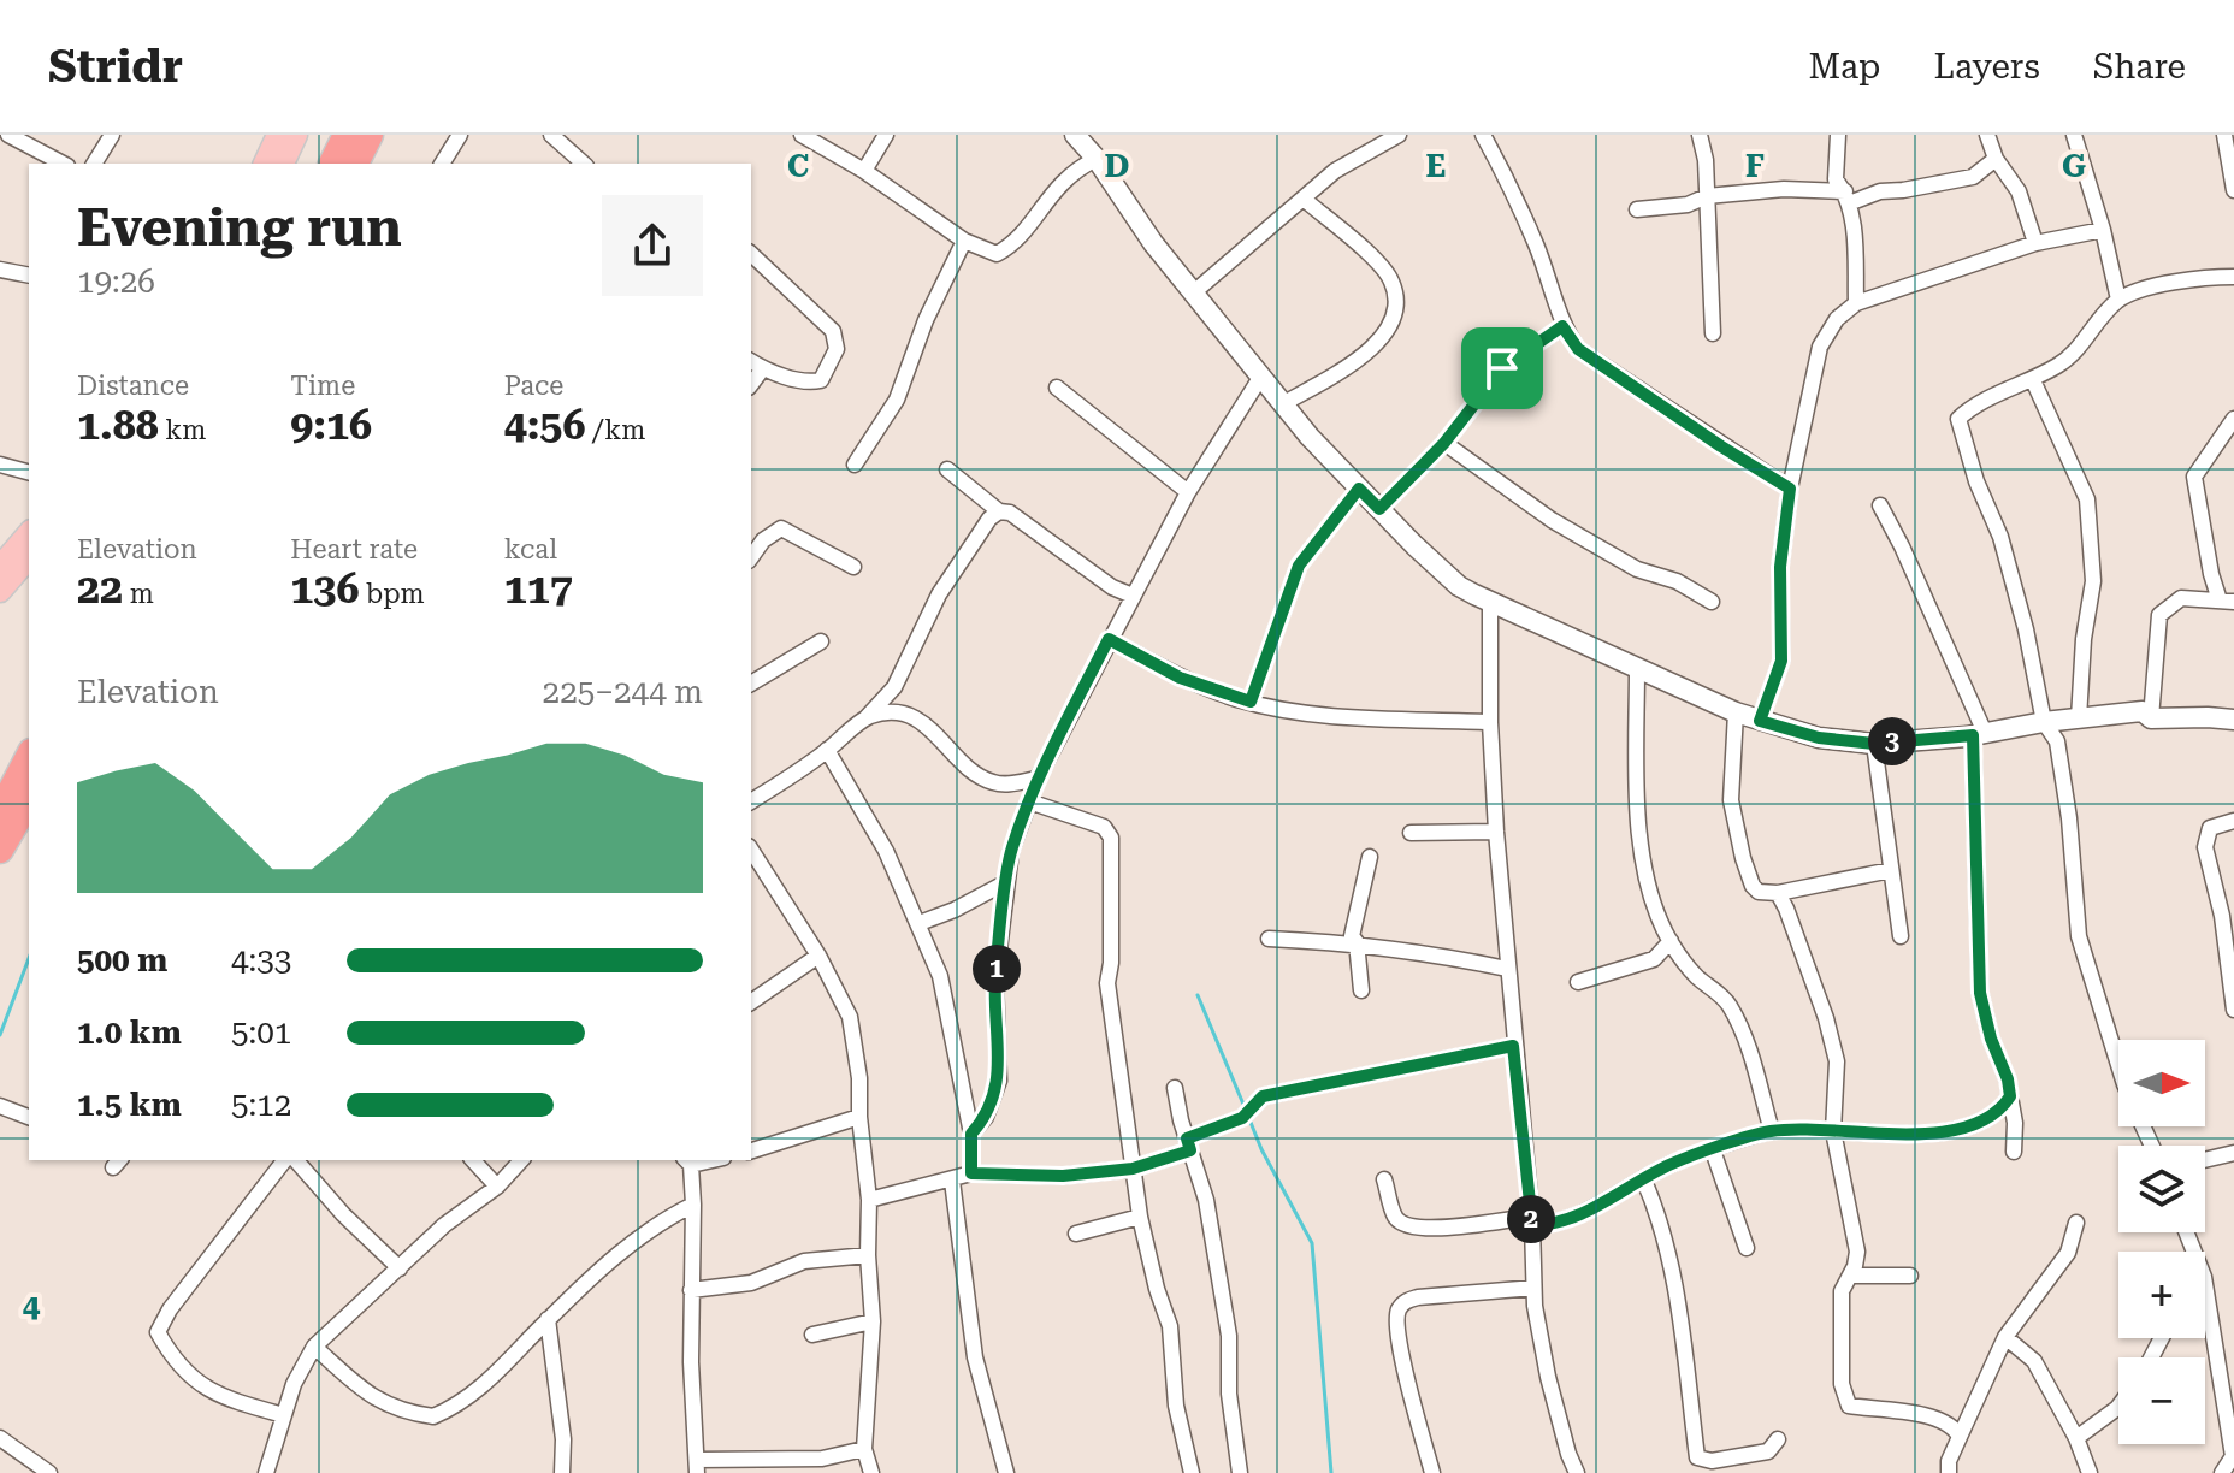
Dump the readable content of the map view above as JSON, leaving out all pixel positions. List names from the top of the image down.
{
  "north": "right",
  "page": {
    "header": "Stridr",
    "nav": ["Map", "Layers", "Share"],
    "heading": ["Evening run", "19:26"],
    "stats": [
      ["Distance", "1.88 km"],
      ["Time", "9:16"],
      ["Pace", "4:56 /km"],
      ["Elevation", "22 m"],
      ["Heart rate", "136 bpm"],
      ["kcal", "117"]
    ],
    "chart": ["Elevation", "225–244 m"],
    "pins": ["3", "1", "2"],
    "list": [
      {
        "name": "500 m",
        "note": "4:33"
      },
      {
        "name": "1.0 km",
        "note": "5:01"
      },
      {
        "name": "1.5 km",
        "note": "5:12"
      }
    ],
    "map_buttons": ["+", "−"]
  },
  "grid": {
    "columns": [
      "C",
      "D",
      "E",
      "F",
      "G"
    ],
    "rows": ["4"]
  }
}
